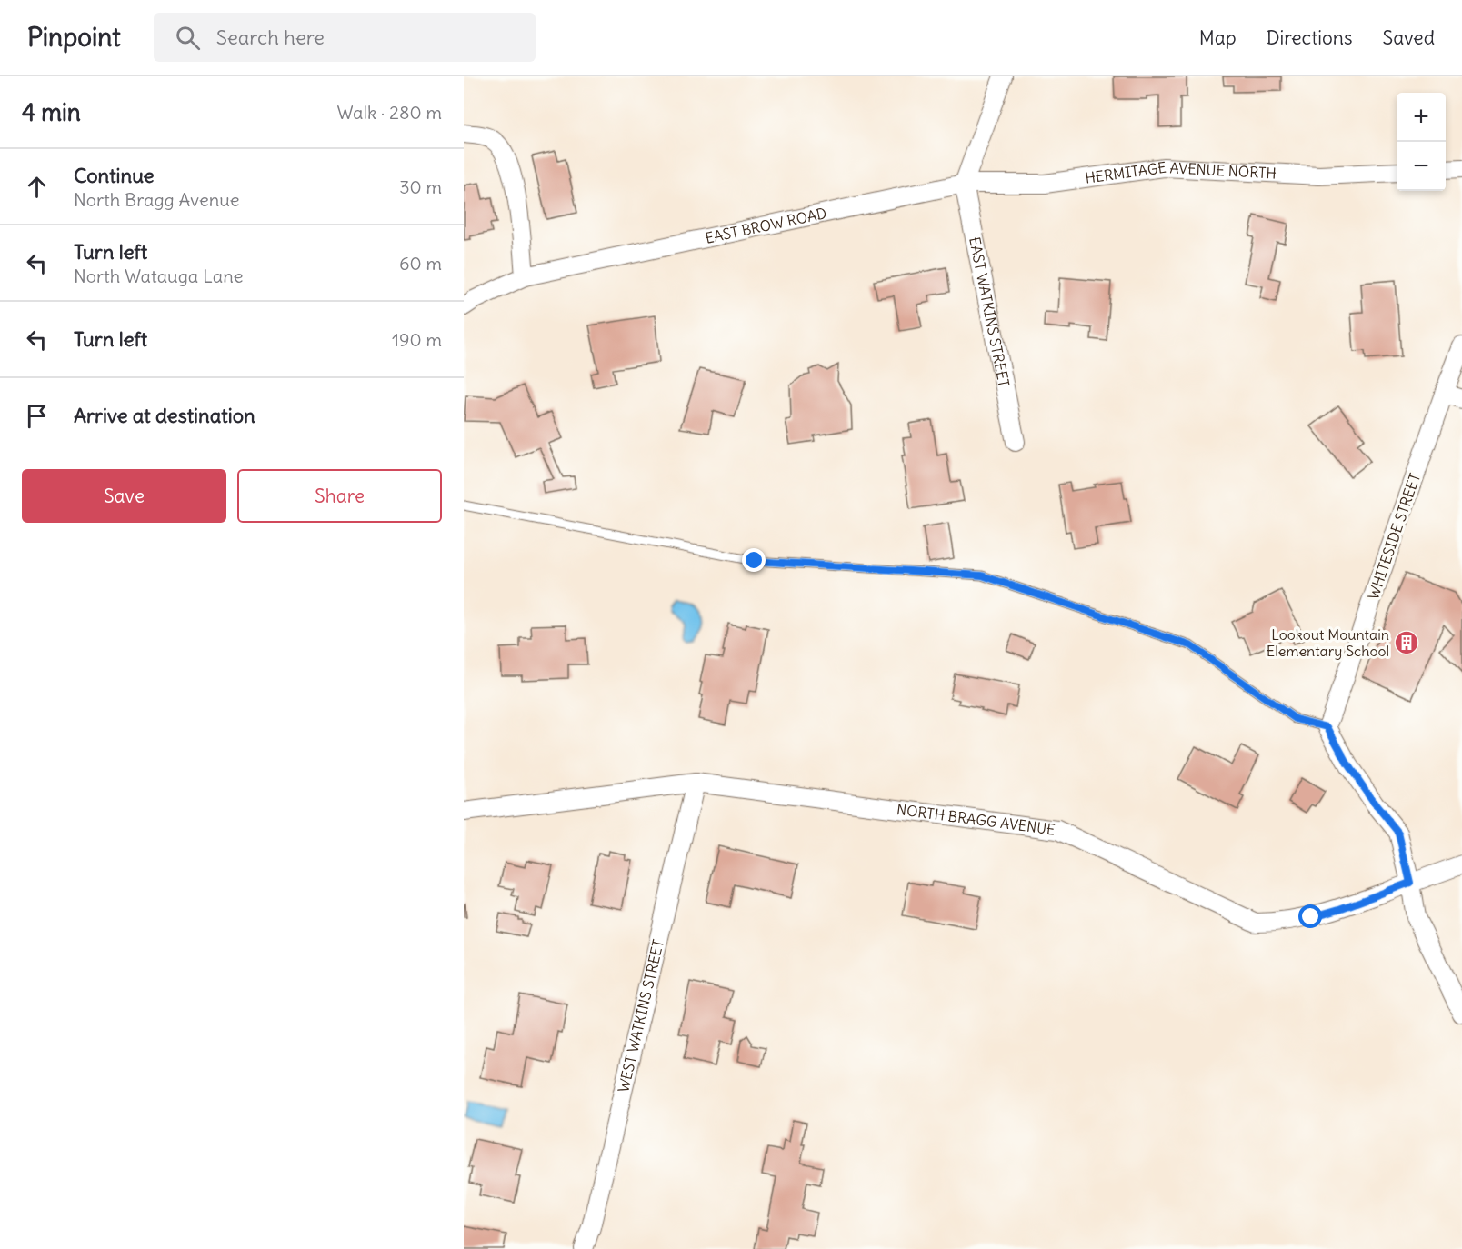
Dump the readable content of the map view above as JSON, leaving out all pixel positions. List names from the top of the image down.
{
  "streets": {
    "street": [
      "HERMITAGE AVENUE NORTH",
      "EAST BROW ROAD",
      "EAST WATKINS STREET",
      "WHITESIDE STREET",
      "NORTH BRAGG AVENUE",
      "WEST WATKINS STREET"
    ]
  },
  "crossings": [
    ["HERMITAGE AVENUE NORTH", "EAST BROW ROAD"],
    ["HERMITAGE AVENUE NORTH", "EAST WATKINS STREET"],
    ["EAST BROW ROAD", "EAST WATKINS STREET"],
    ["NORTH BRAGG AVENUE", "WEST WATKINS STREET"]
  ],
  "places": {
    "building": ["Lookout Mountain Elementary School"]
  },
  "page": {
    "header": "Pinpoint",
    "search": "Search here",
    "nav": ["Map", "Directions", "Saved"],
    "heading": ["4 min", "Walk · 280 m"],
    "map_buttons": ["+", "−"],
    "list": [
      ["Continue", "North Bragg Avenue", "30 m"],
      ["Turn left", "North Watauga Lane", "60 m"],
      ["Turn left", "190 m"],
      "Arrive at destination"
    ],
    "buttons": ["Save", "Share"]
  }
}
